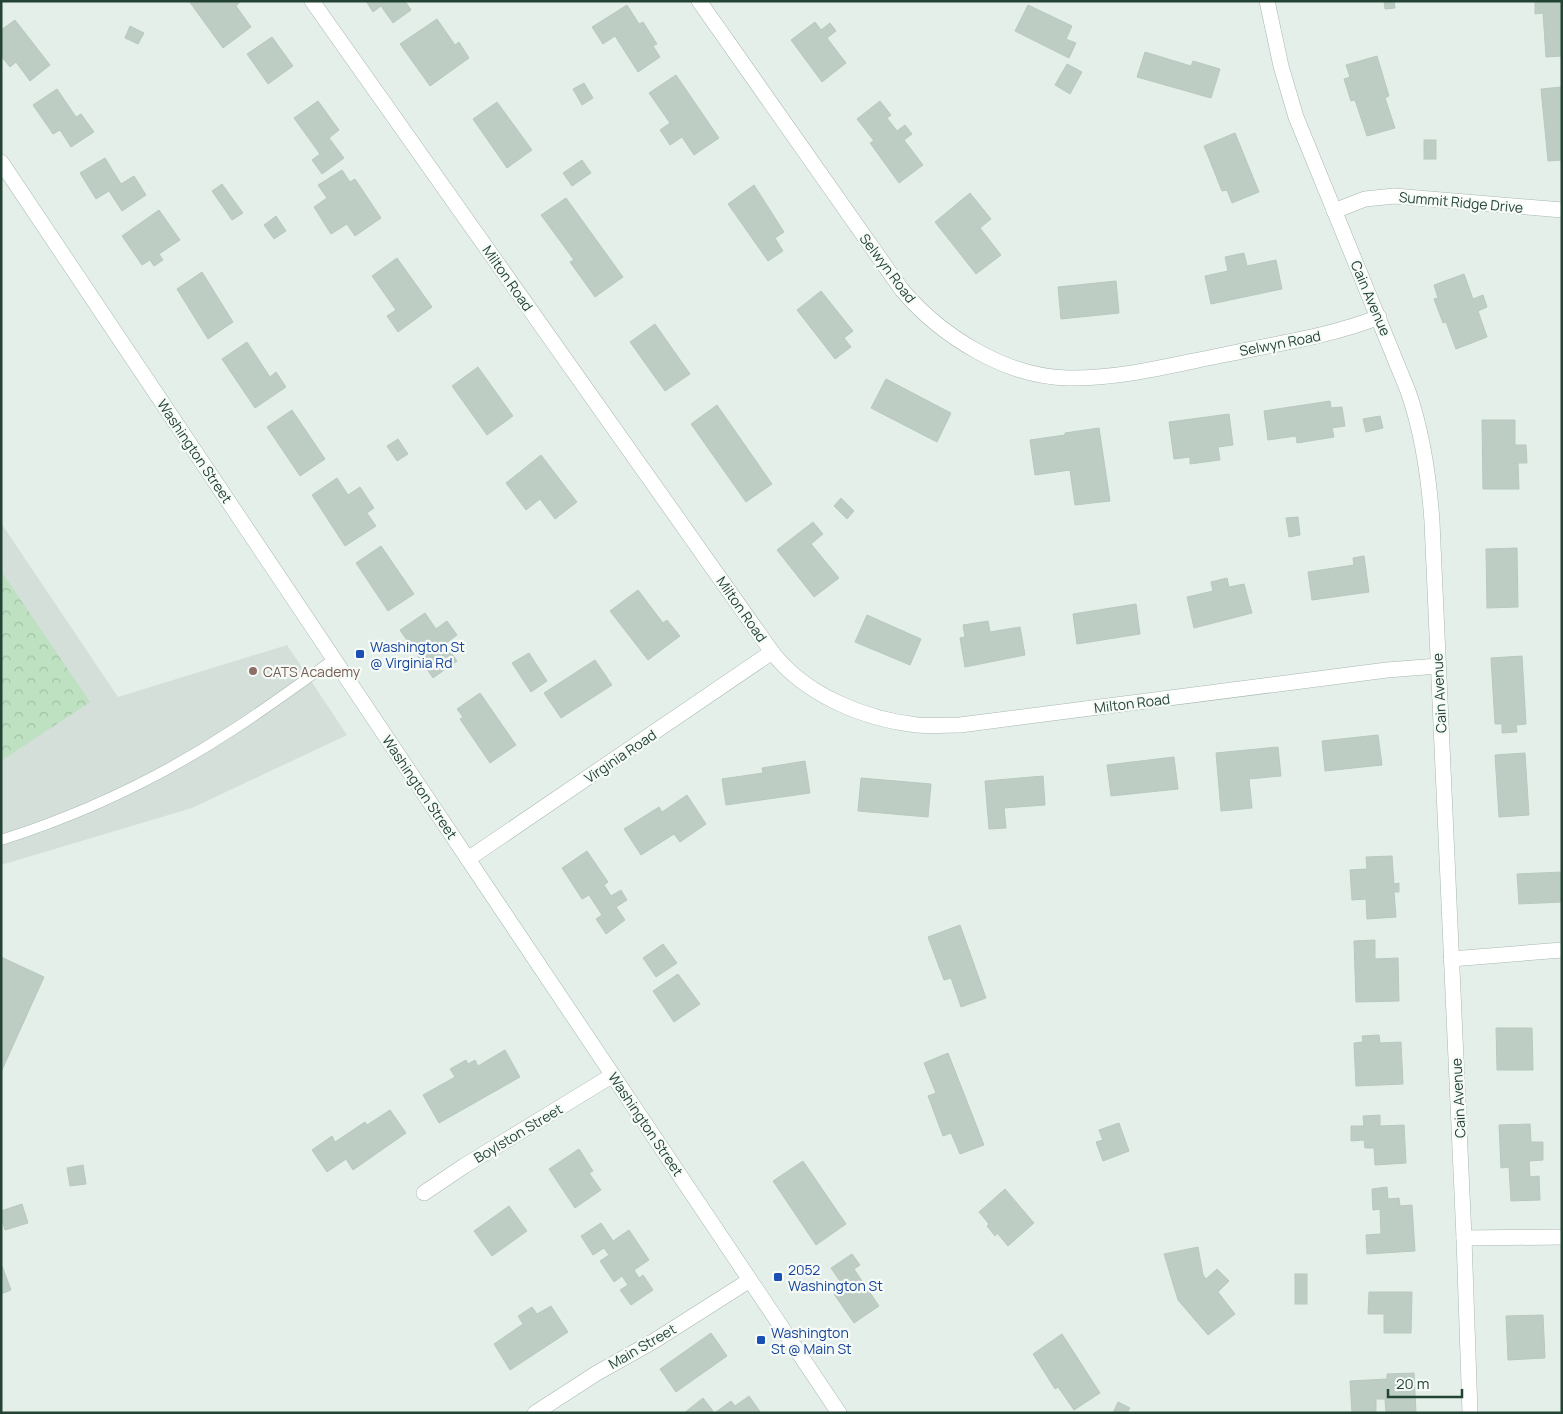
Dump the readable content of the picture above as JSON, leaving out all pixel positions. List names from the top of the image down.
{
  "streets": {
    "street": [
      "Summit Ridge Drive",
      "Selwyn Road",
      "Milton Road",
      "Cain Avenue",
      "Washington Street",
      "Virginia Road",
      "Boylston Street",
      "Main Street"
    ]
  },
  "crossings": [
    ["Summit Ridge Drive", "Cain Avenue"],
    ["Selwyn Road", "Cain Avenue"],
    ["Milton Road", "Cain Avenue"],
    ["Milton Road", "Virginia Road"],
    ["Washington Street", "Virginia Road"],
    ["Washington Street", "Boylston Street"],
    ["Washington Street", "Main Street"]
  ],
  "places": {
    "transit": ["Washington St @ Virginia Rd", "2052 Washington St", "Washington St @ Main St"],
    "other": ["CATS Academy"]
  },
  "scale_bar": "20 m"
}
